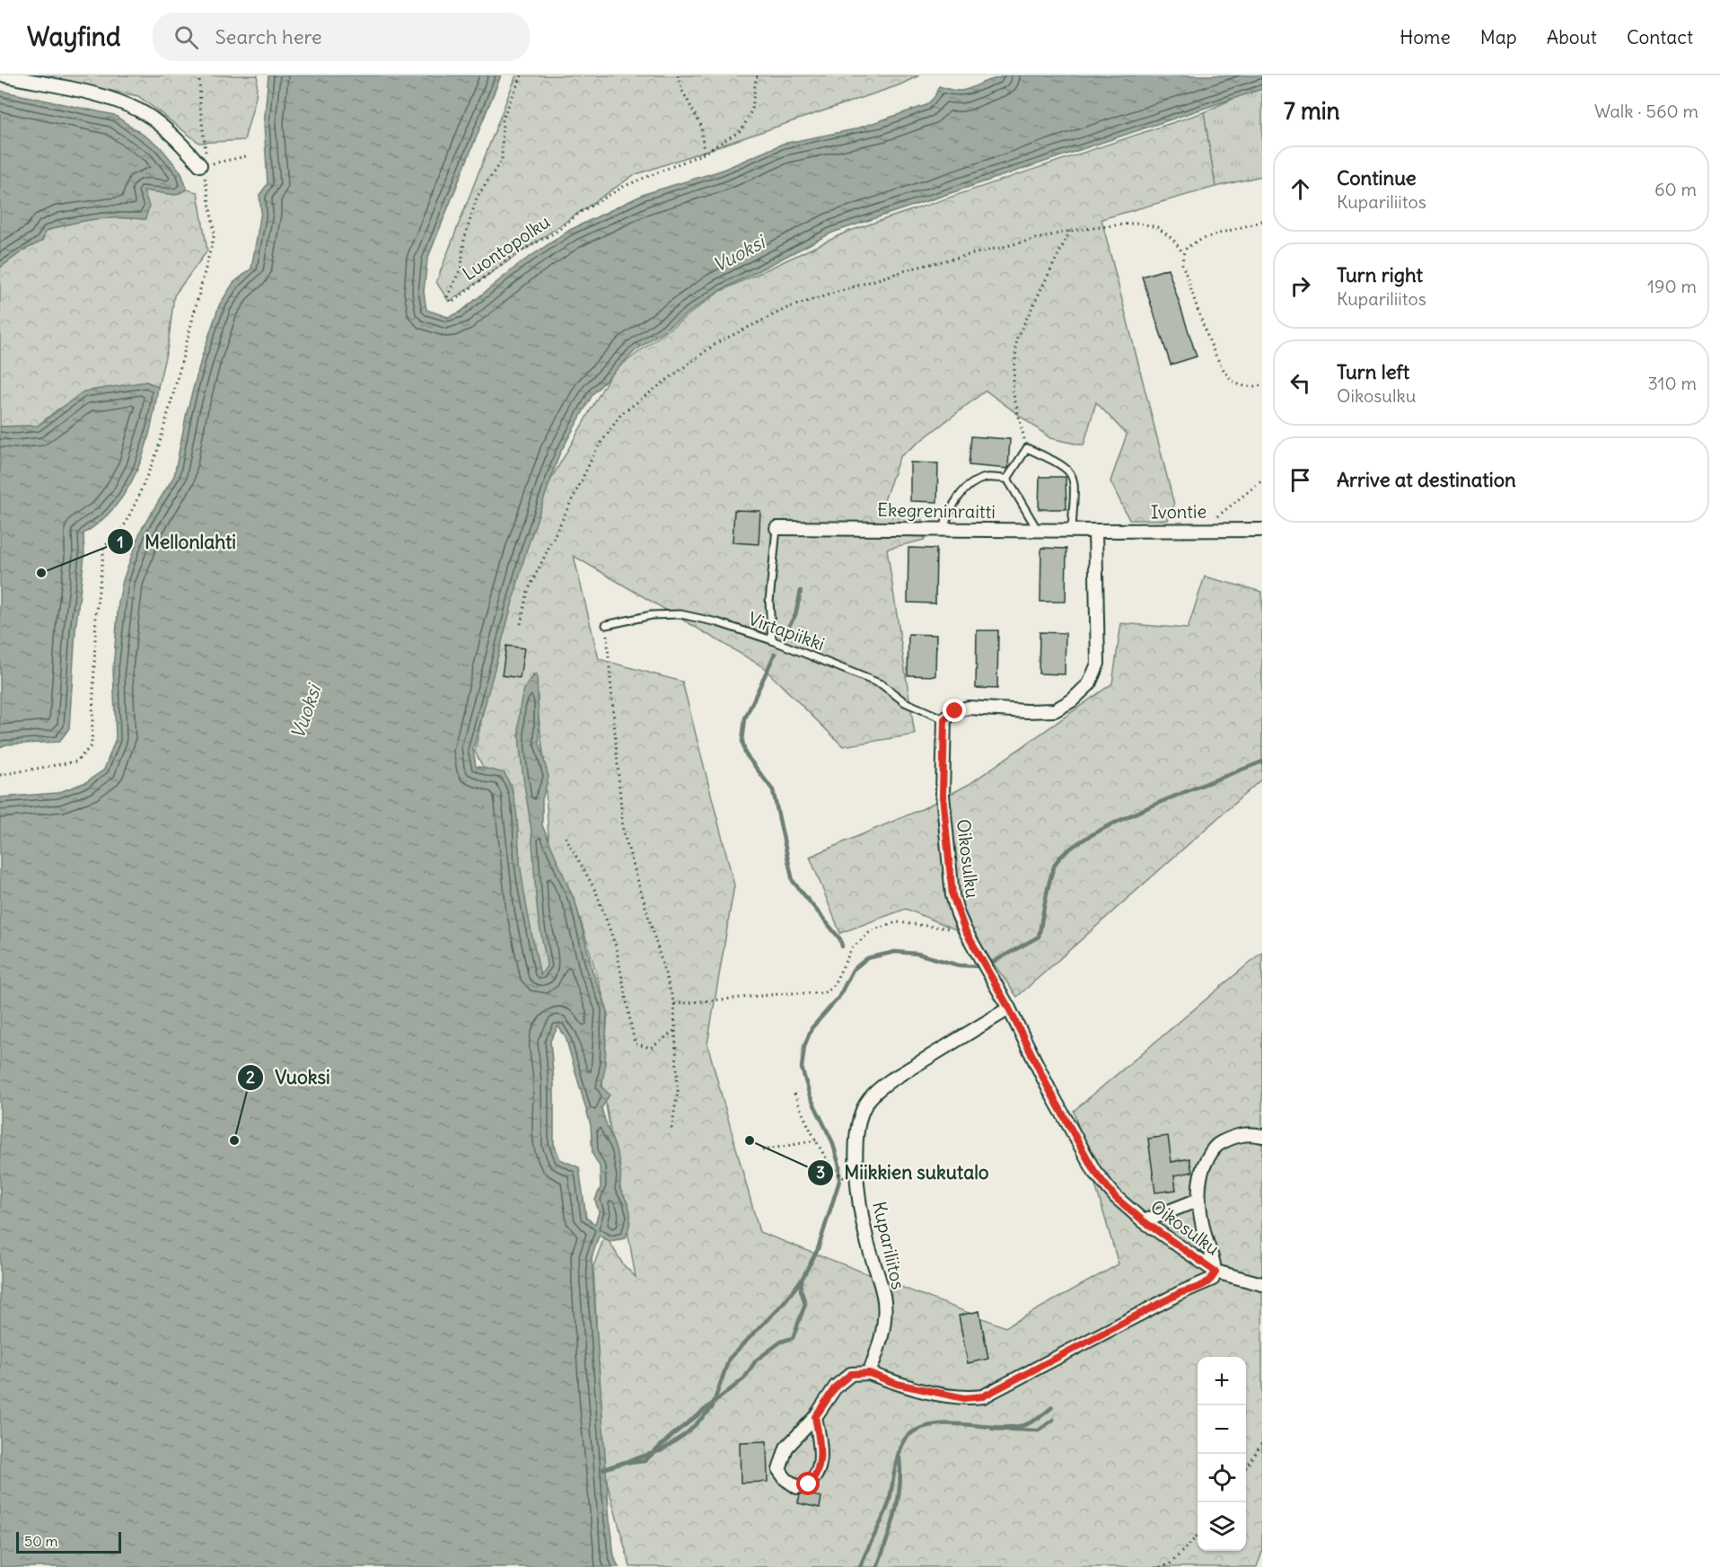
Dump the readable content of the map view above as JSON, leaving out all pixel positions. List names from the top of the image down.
{
  "streets": {
    "street": [
      "Ekegreninraitti",
      "Ivontie",
      "Oikosulku",
      "Kupariliitos"
    ],
    "lane": ["Virtapiikki"],
    "path": ["Luontopolku"]
  },
  "crossings": [
    ["Ekegreninraitti", "Ivontie"],
    ["Virtapiikki", "Oikosulku"],
    ["Oikosulku", "Kupariliitos"]
  ],
  "water": ["Vuoksi"],
  "places": ["Mellonlahti", "Vuoksi", "Miikkien sukutalo"],
  "scale_bar": "50 m",
  "page": {
    "header": "Wayfind",
    "search": "Search here",
    "nav": [
      "Home",
      "Map",
      "About",
      "Contact"
    ],
    "heading": ["7 min", "Walk · 560 m"],
    "list": [
      ["Continue", "Kupariliitos", "60 m"],
      ["Turn right", "Kupariliitos", "190 m"],
      ["Turn left", "Oikosulku", "310 m"],
      "Arrive at destination"
    ],
    "map_buttons": ["+", "−"],
    "scale": "50 m"
  }
}
